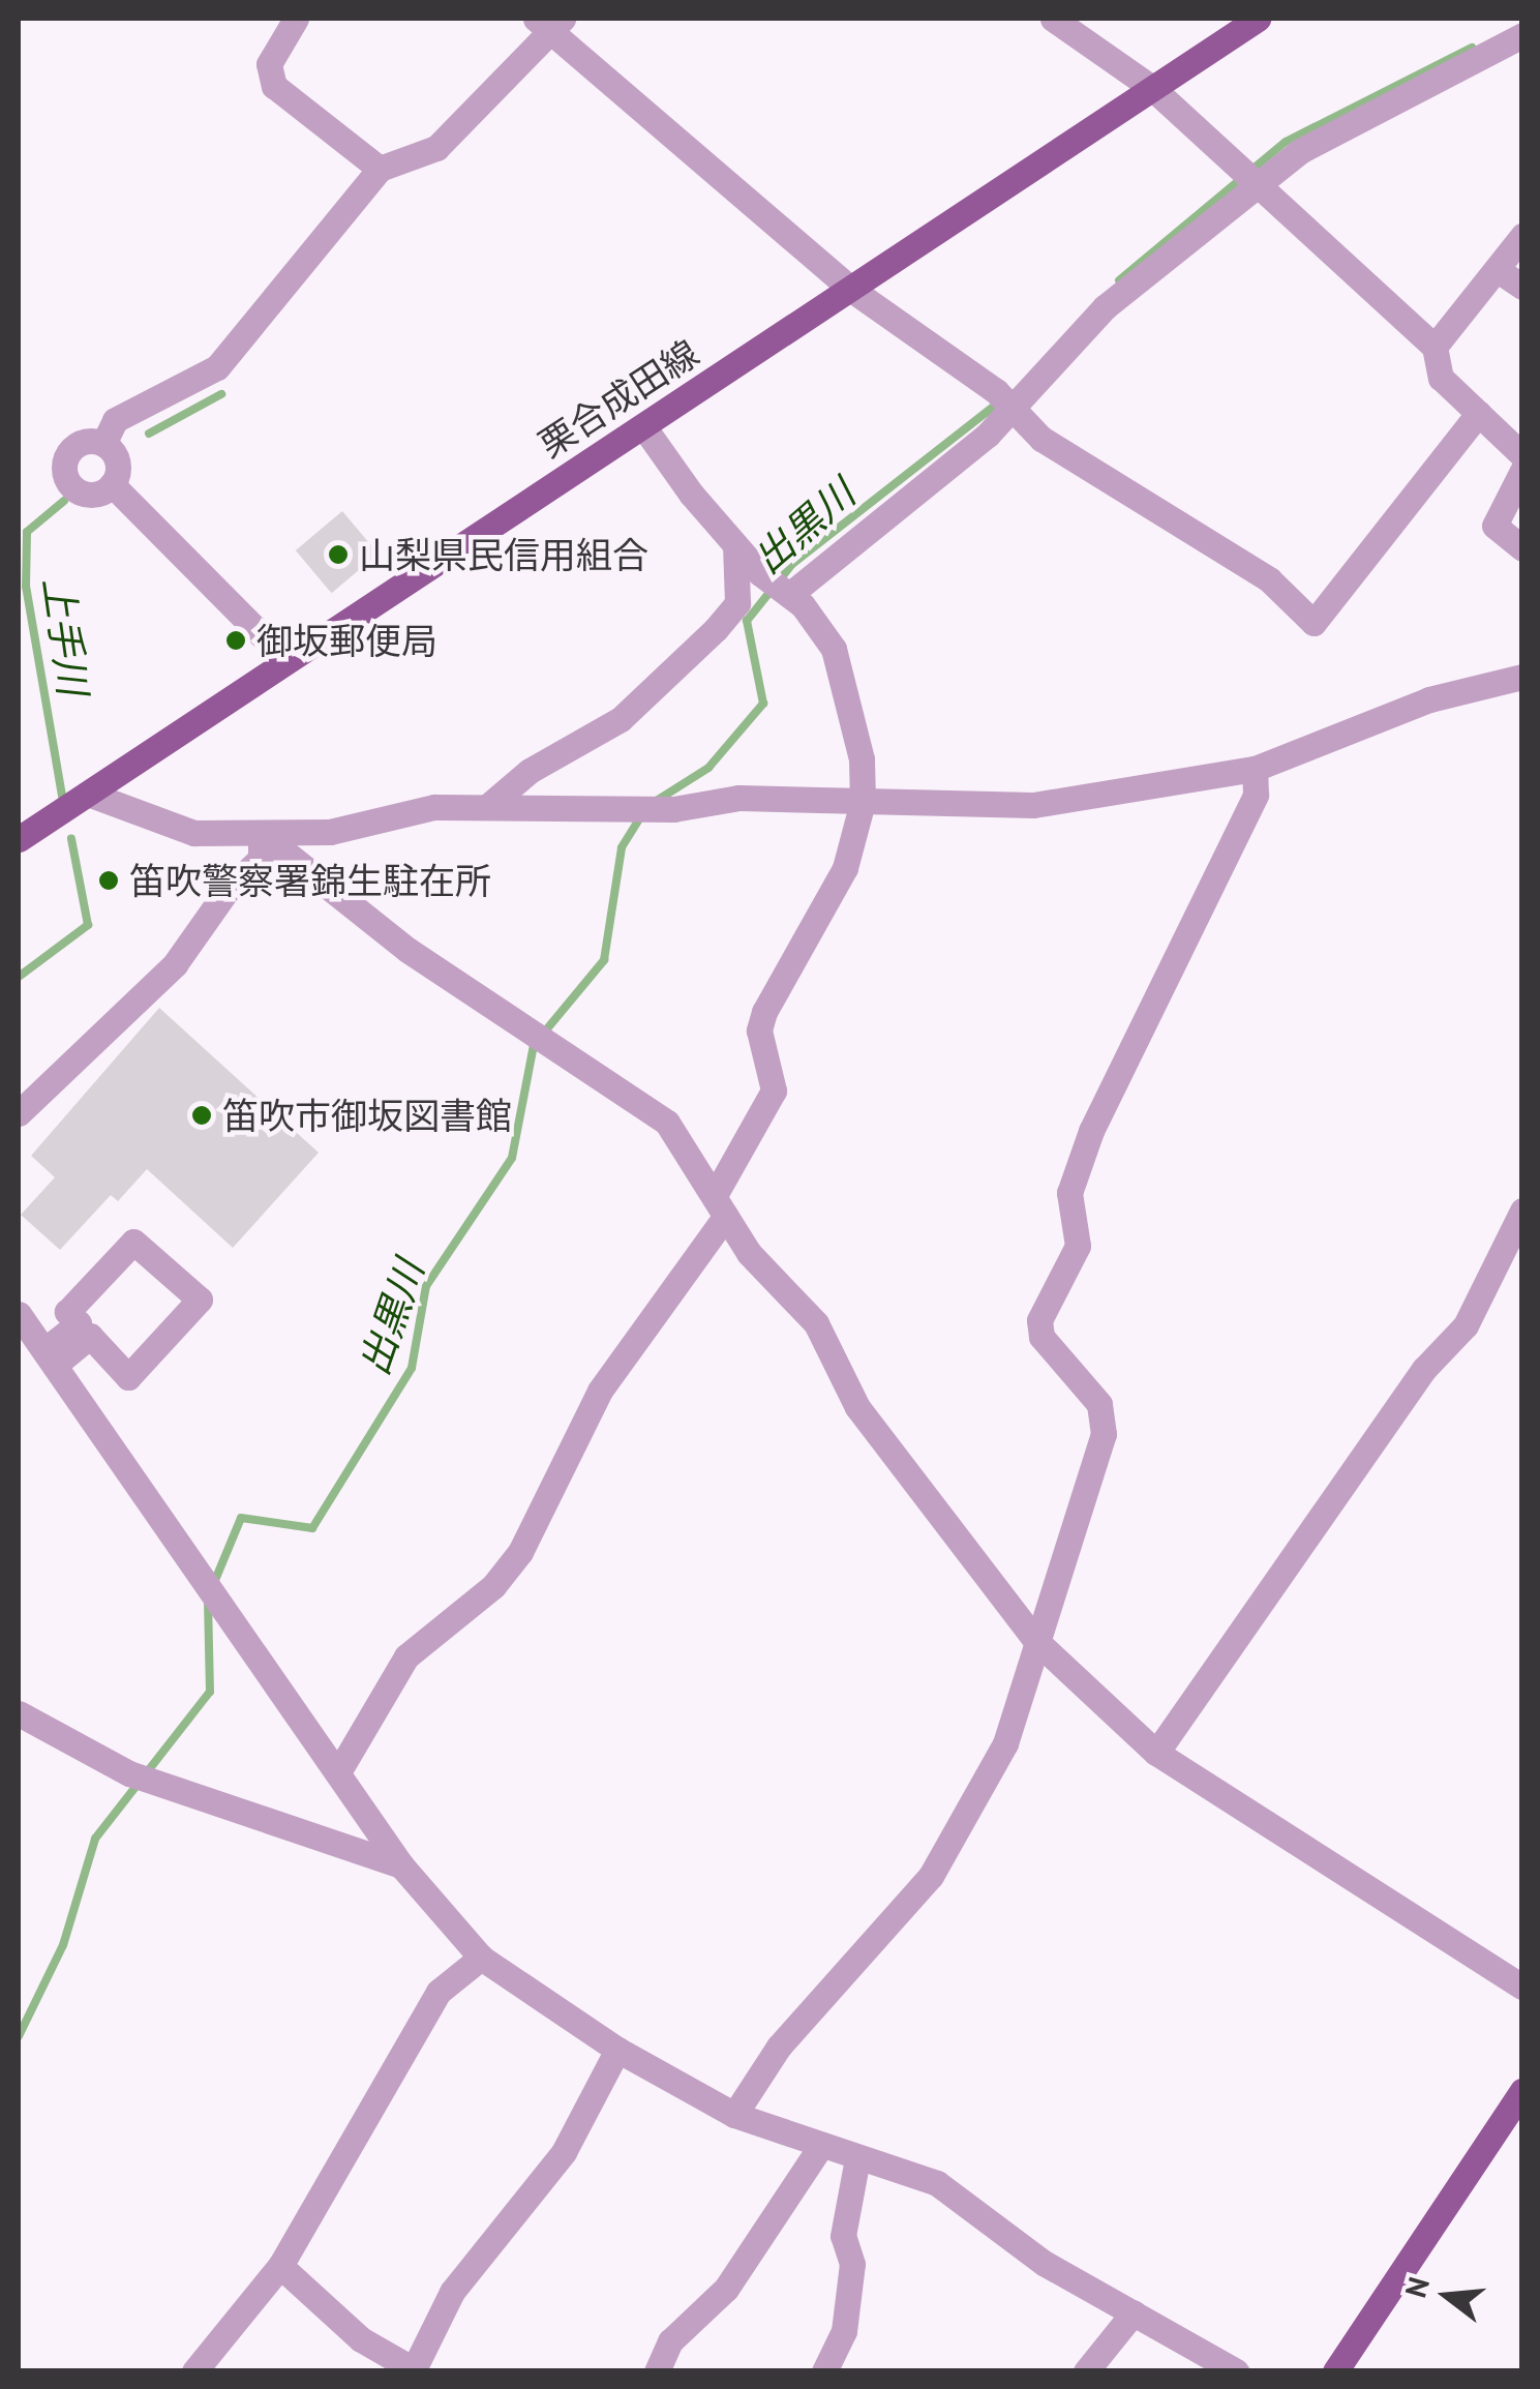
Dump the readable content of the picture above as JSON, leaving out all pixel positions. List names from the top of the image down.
{
  "streets": {
    "main road": ["栗合成田線"]
  },
  "water": ["出黒川", "上手川"],
  "places": [
    "山梨県民信用組合",
    "御坂郵便局",
    "笛吹警察署錦生駐在所",
    "笛吹市御坂図書館"
  ],
  "north": "left"
}
